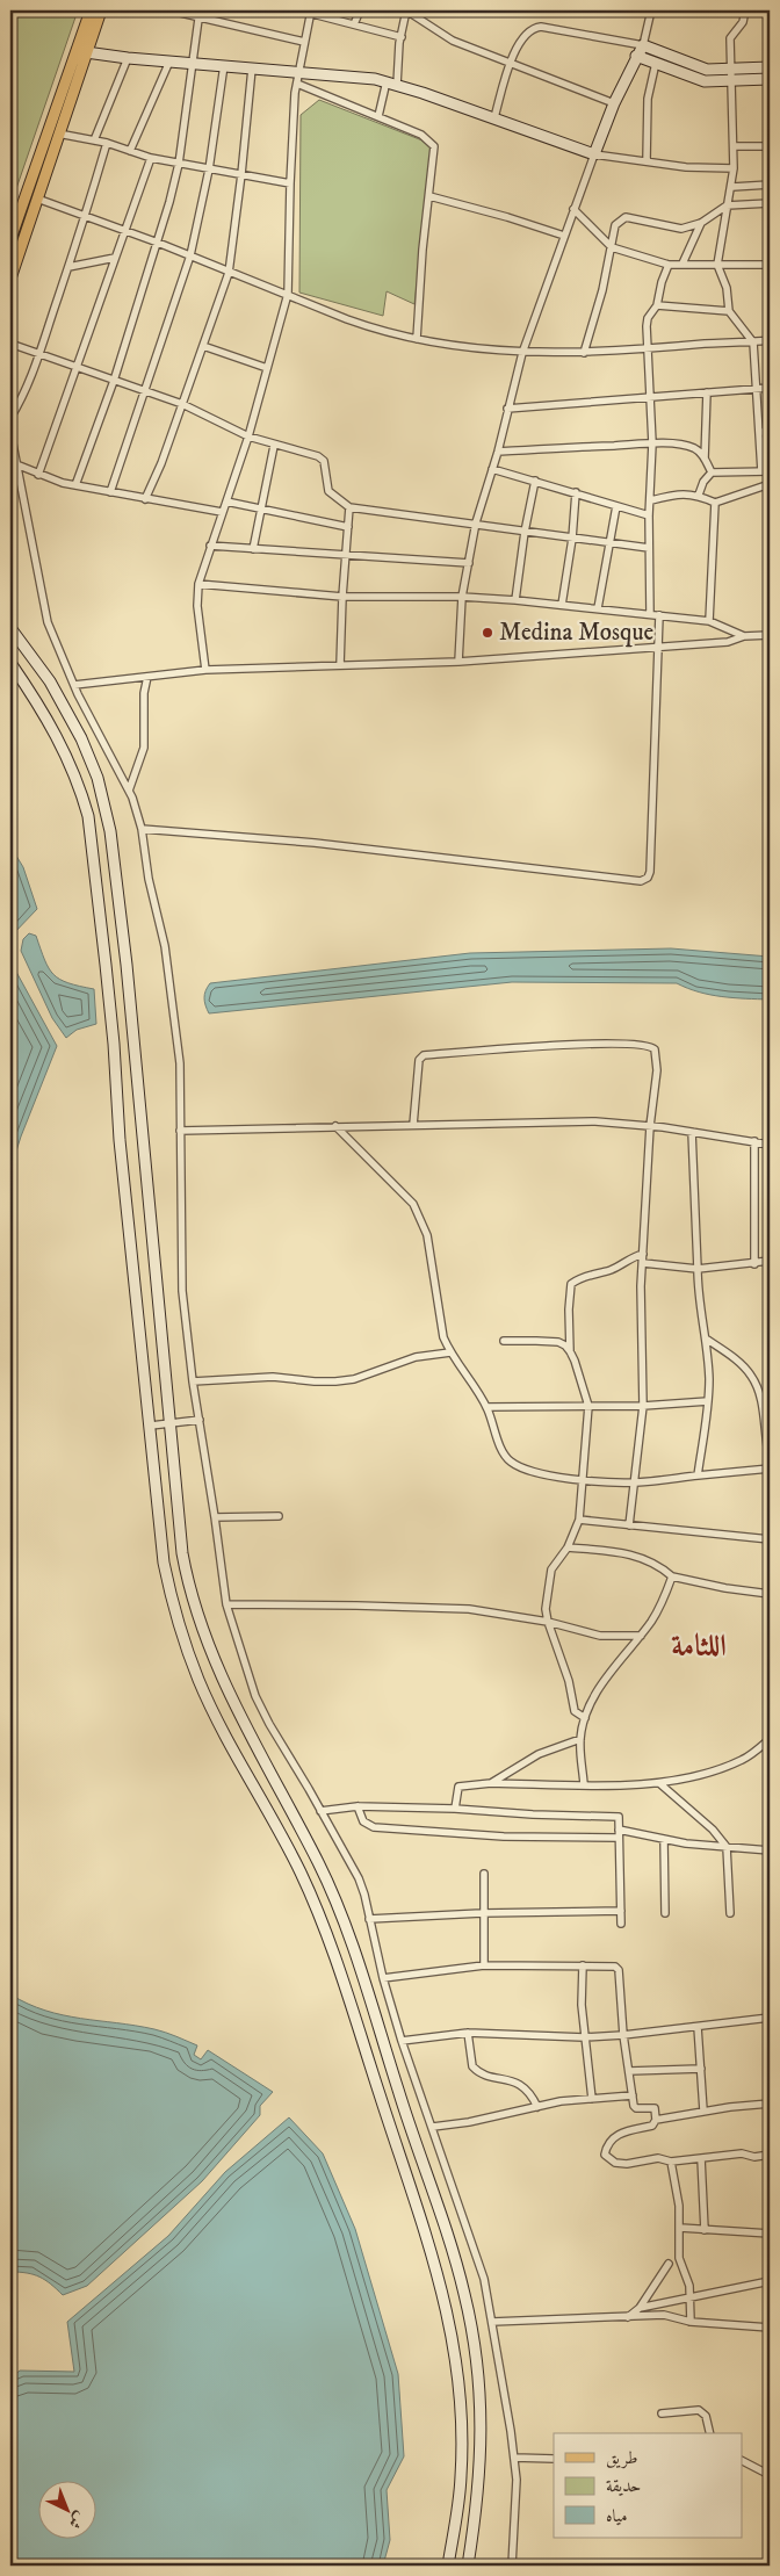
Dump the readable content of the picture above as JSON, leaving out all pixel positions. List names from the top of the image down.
{
  "districts": ["اللثامة"],
  "places": ["Medina Mosque"],
  "legend": ["طريق", "حديقة", "مياه"],
  "north": "bottom right"
}
